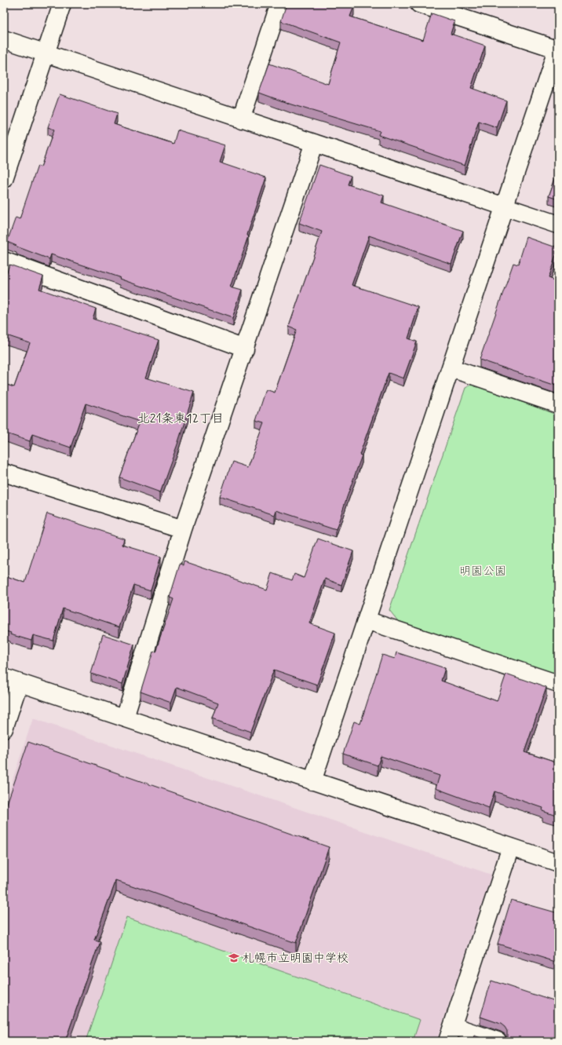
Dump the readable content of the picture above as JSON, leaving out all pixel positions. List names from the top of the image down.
{
  "districts": ["北21条東12丁目"],
  "parks": ["明園公園"],
  "places": {
    "school or university": ["札幌市立明園中学校"]
  }
}
